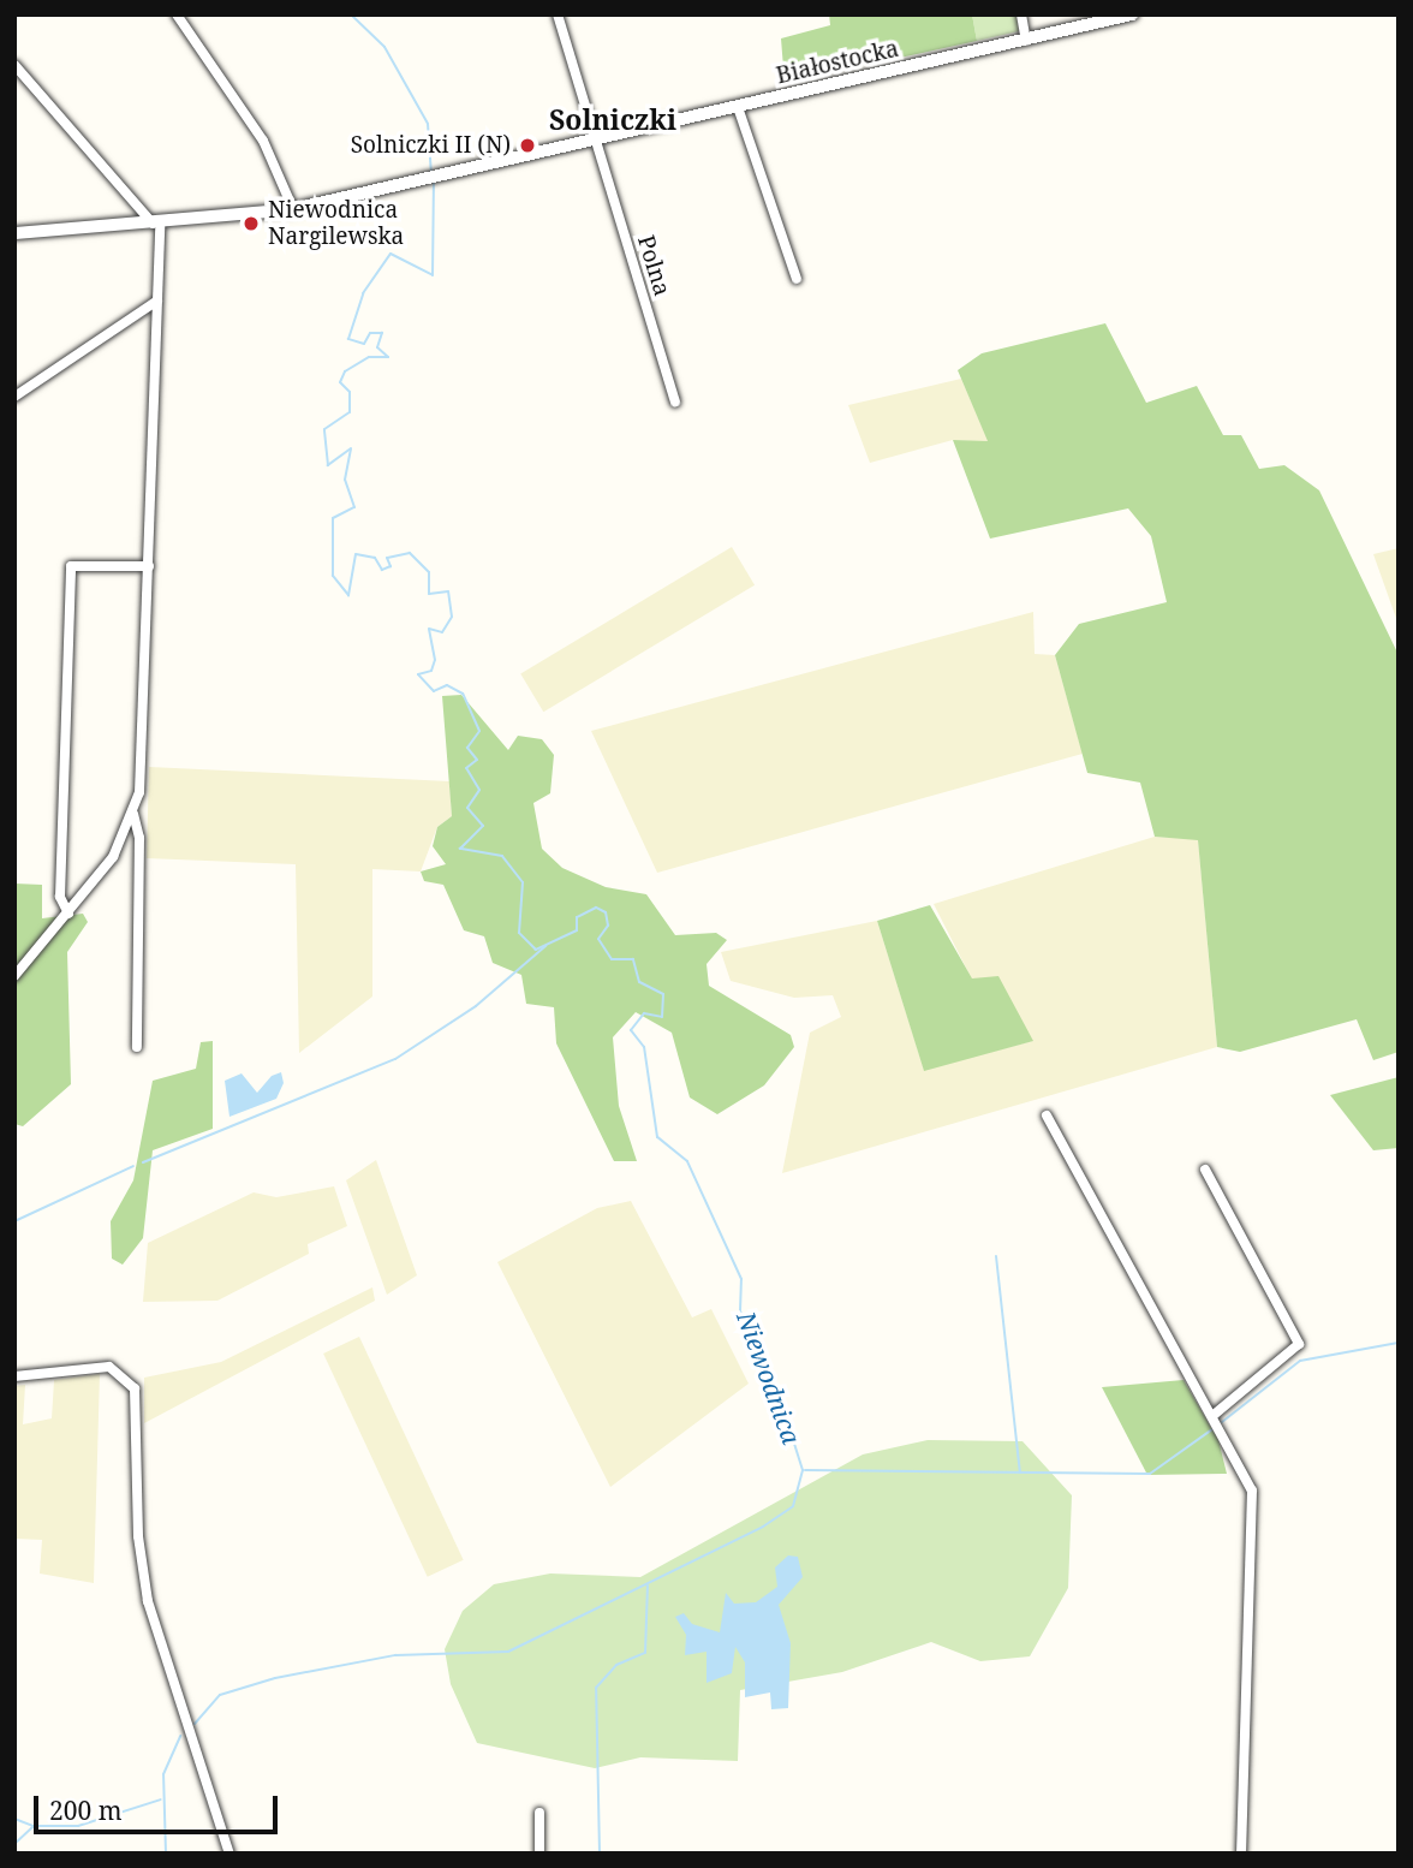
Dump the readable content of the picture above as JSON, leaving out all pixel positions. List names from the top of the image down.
{
  "streets": {
    "street": ["Białostocka", "Polna"]
  },
  "crossings": [
    ["Białostocka", "Polna"]
  ],
  "districts": ["Solniczki"],
  "water": ["Niewodnica"],
  "places": ["Solniczki II (N)", "Niewodnica Nargilewska"],
  "scale_bar": "200 m"
}
